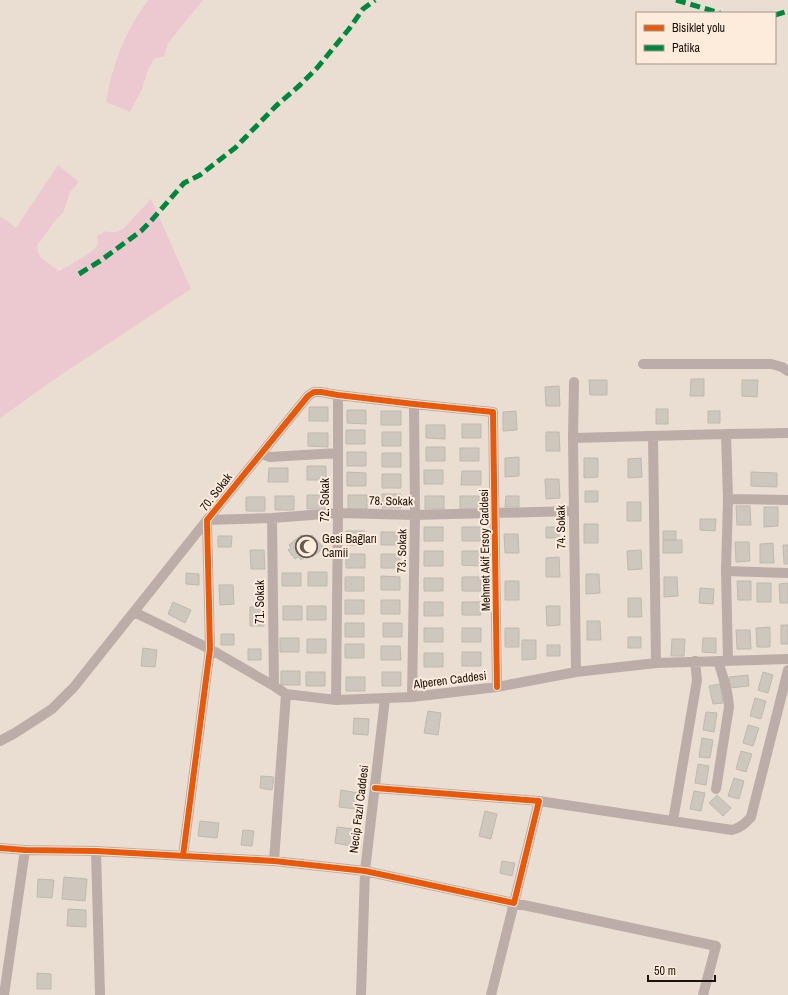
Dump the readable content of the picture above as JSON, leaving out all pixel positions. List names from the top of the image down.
{
  "streets": {
    "street": [
      "70. Sokak",
      "72. Sokak",
      "78. Sokak",
      "74. Sokak",
      "Mehmet Akif Ersoy Caddesi",
      "73. Sokak",
      "71. Sokak",
      "Alperen Caddesi",
      "Necip Fazıl Caddesi"
    ]
  },
  "crossings": [
    ["70. Sokak", "72. Sokak"],
    ["70. Sokak", "78. Sokak"],
    ["70. Sokak", "Alperen Caddesi"],
    ["72. Sokak", "78. Sokak"],
    ["72. Sokak", "Alperen Caddesi"],
    ["78. Sokak", "74. Sokak"],
    ["78. Sokak", "Mehmet Akif Ersoy Caddesi"],
    ["78. Sokak", "73. Sokak"],
    ["78. Sokak", "71. Sokak"],
    ["74. Sokak", "Alperen Caddesi"],
    ["Mehmet Akif Ersoy Caddesi", "73. Sokak"],
    ["Mehmet Akif Ersoy Caddesi", "Alperen Caddesi"],
    ["73. Sokak", "Alperen Caddesi"],
    ["71. Sokak", "Alperen Caddesi"],
    ["Alperen Caddesi", "Necip Fazıl Caddesi"]
  ],
  "places": {
    "mosque": ["Gesi Bağları Camii"]
  },
  "legend": ["Bisiklet yolu", "Patika"],
  "scale_bar": "50 m"
}
